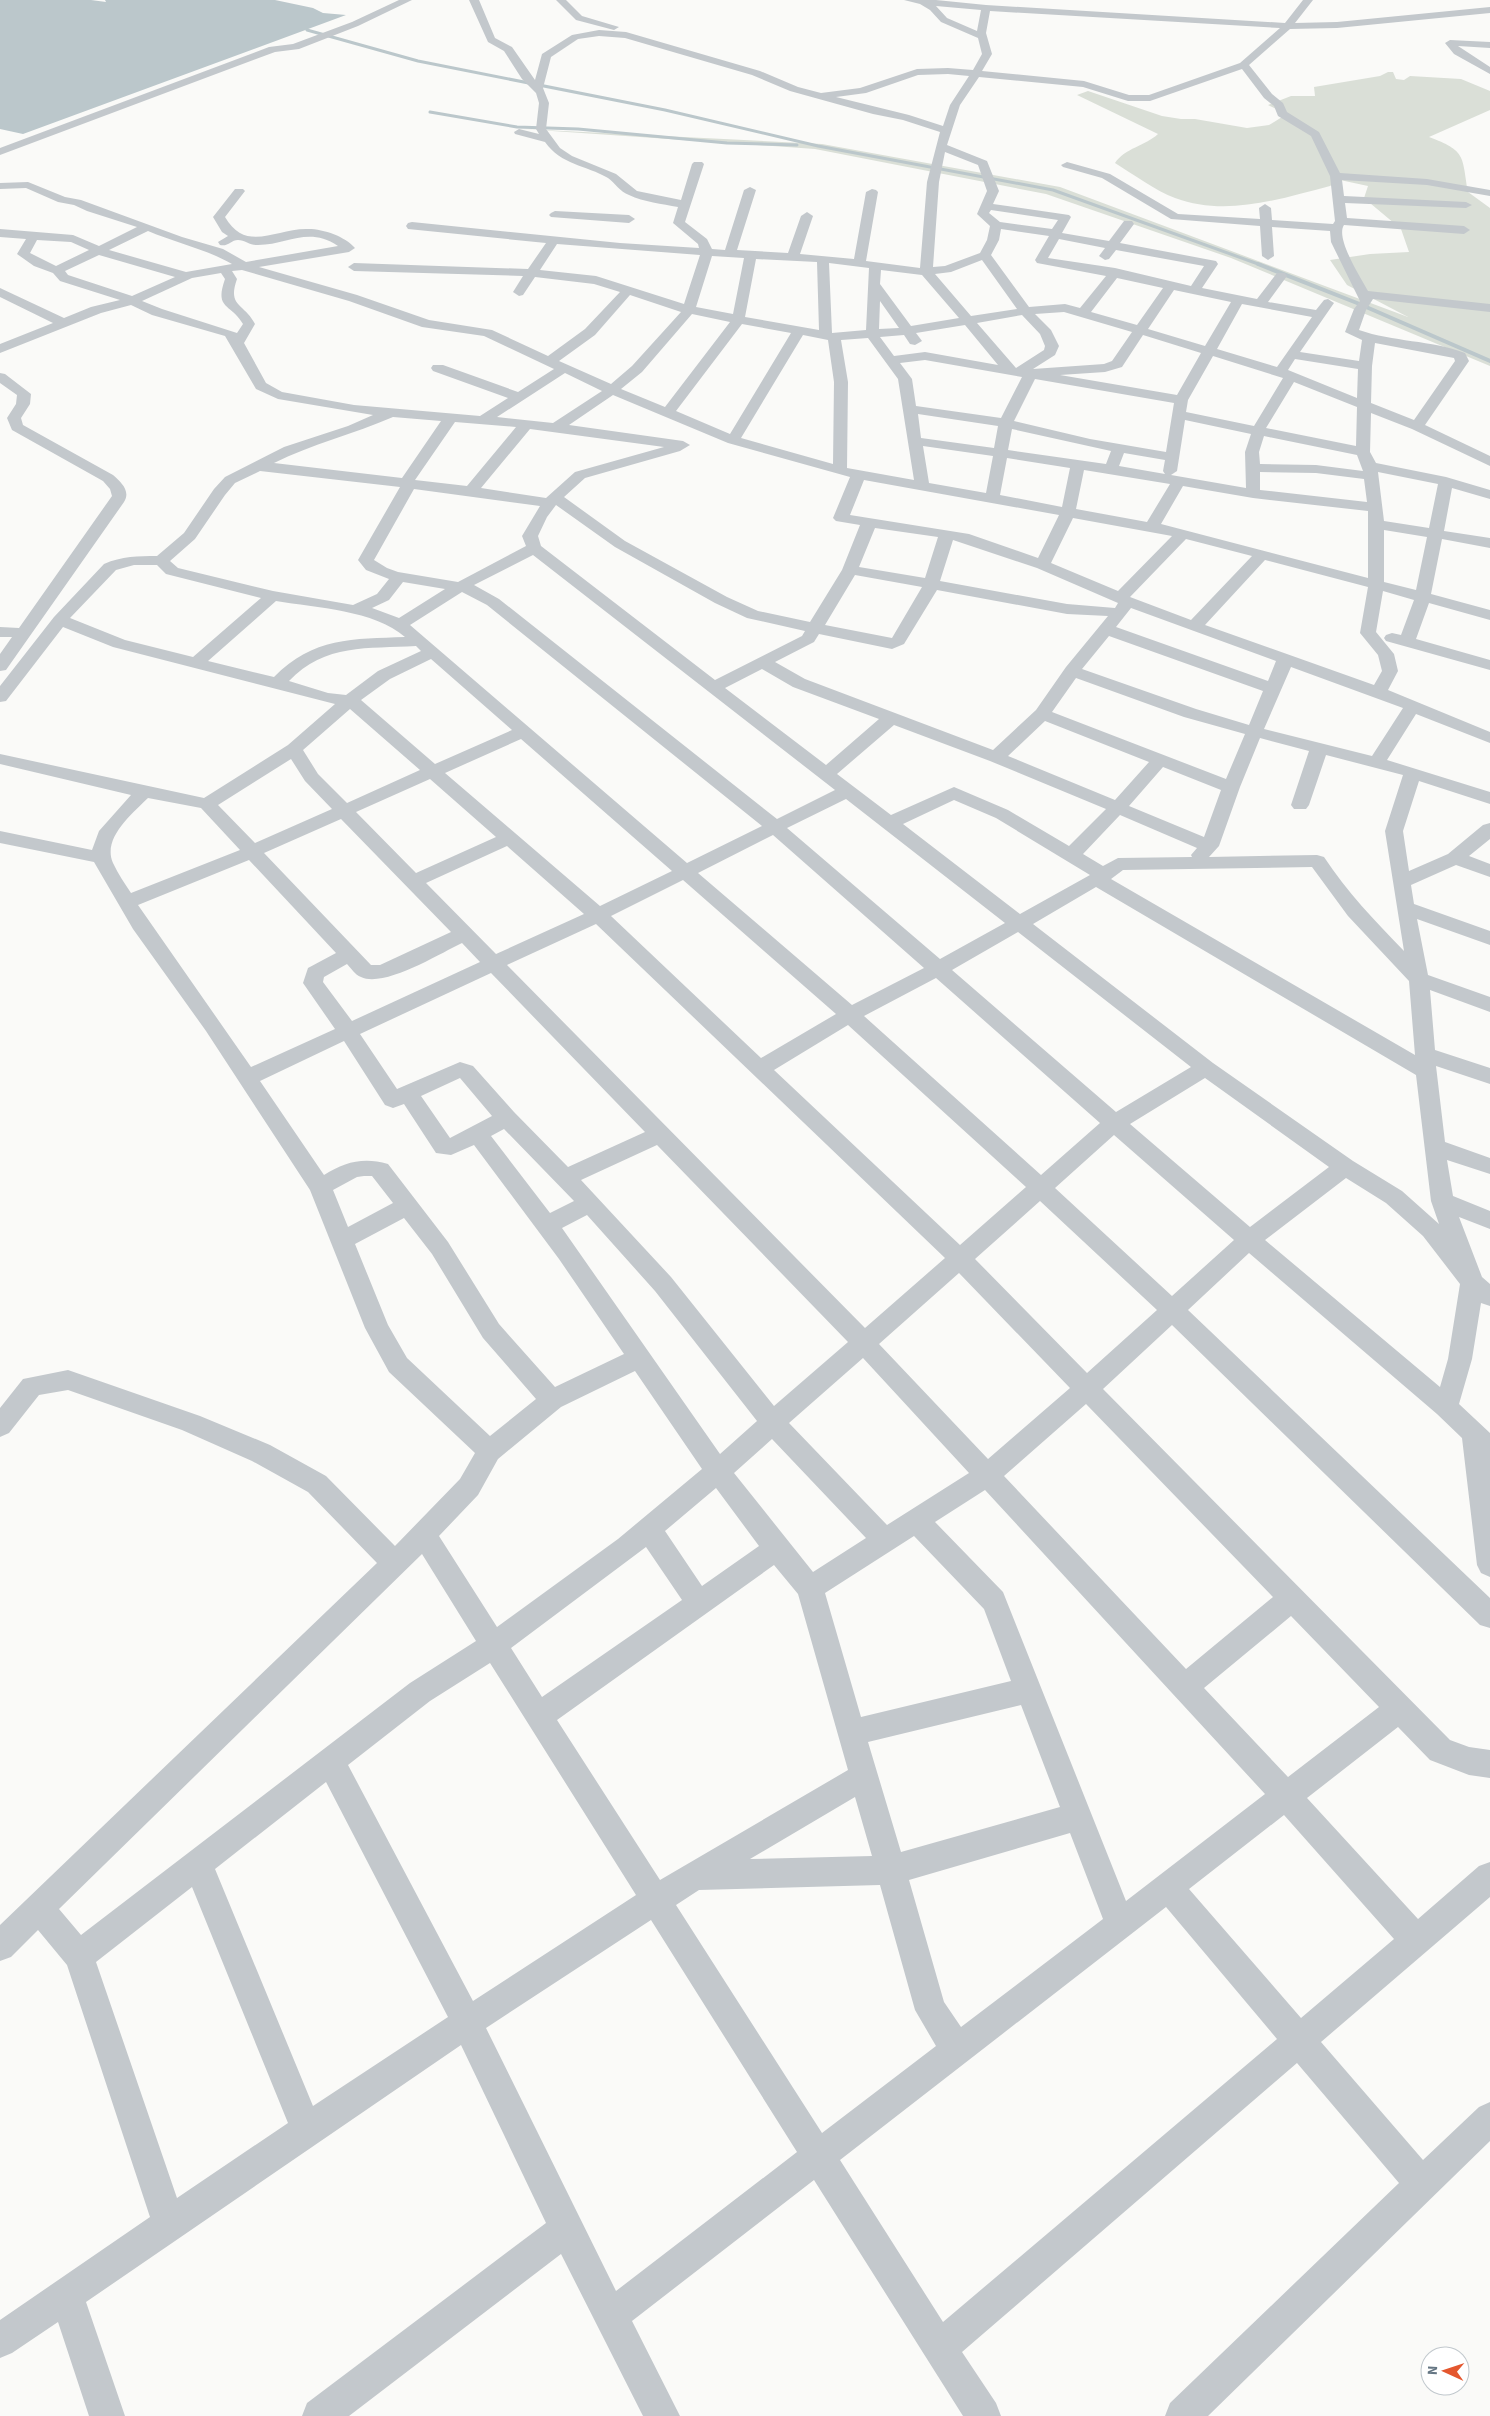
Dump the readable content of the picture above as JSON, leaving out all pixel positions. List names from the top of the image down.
{
  "north": "left"
}
